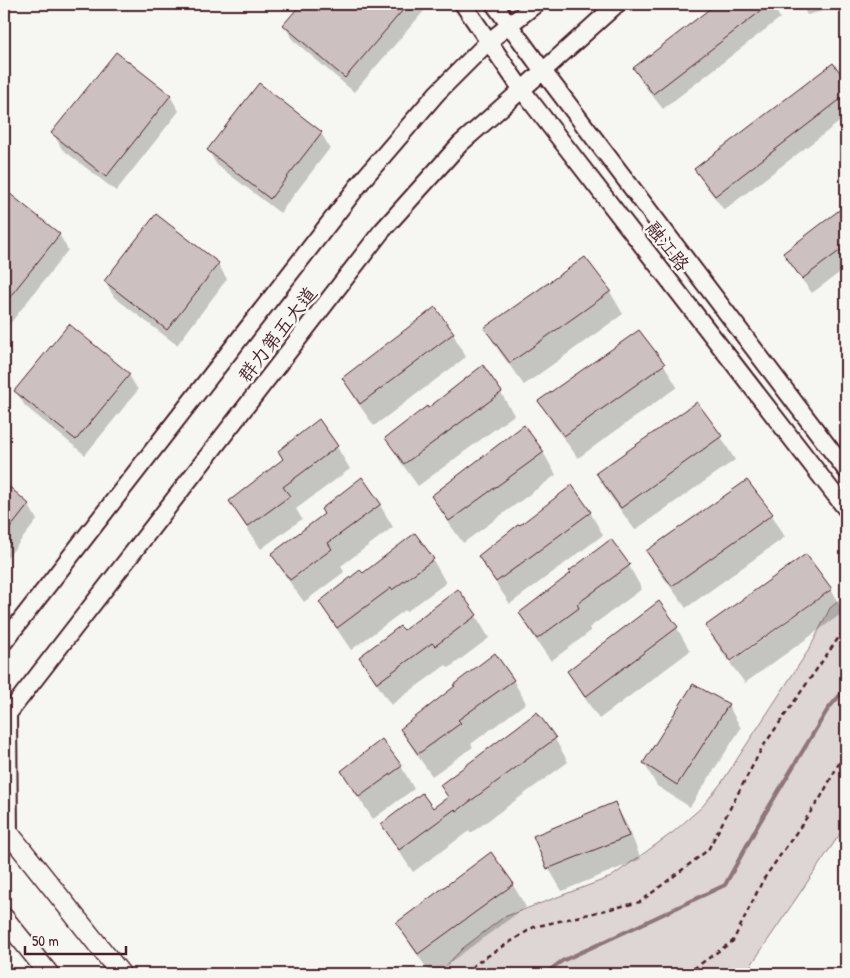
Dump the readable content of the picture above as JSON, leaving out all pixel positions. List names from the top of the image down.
{
  "streets": {
    "main road": ["融江路", "群力第五大道"]
  },
  "crossings": [
    ["融江路", "群力第五大道"]
  ],
  "scale_bar": "50 m"
}
